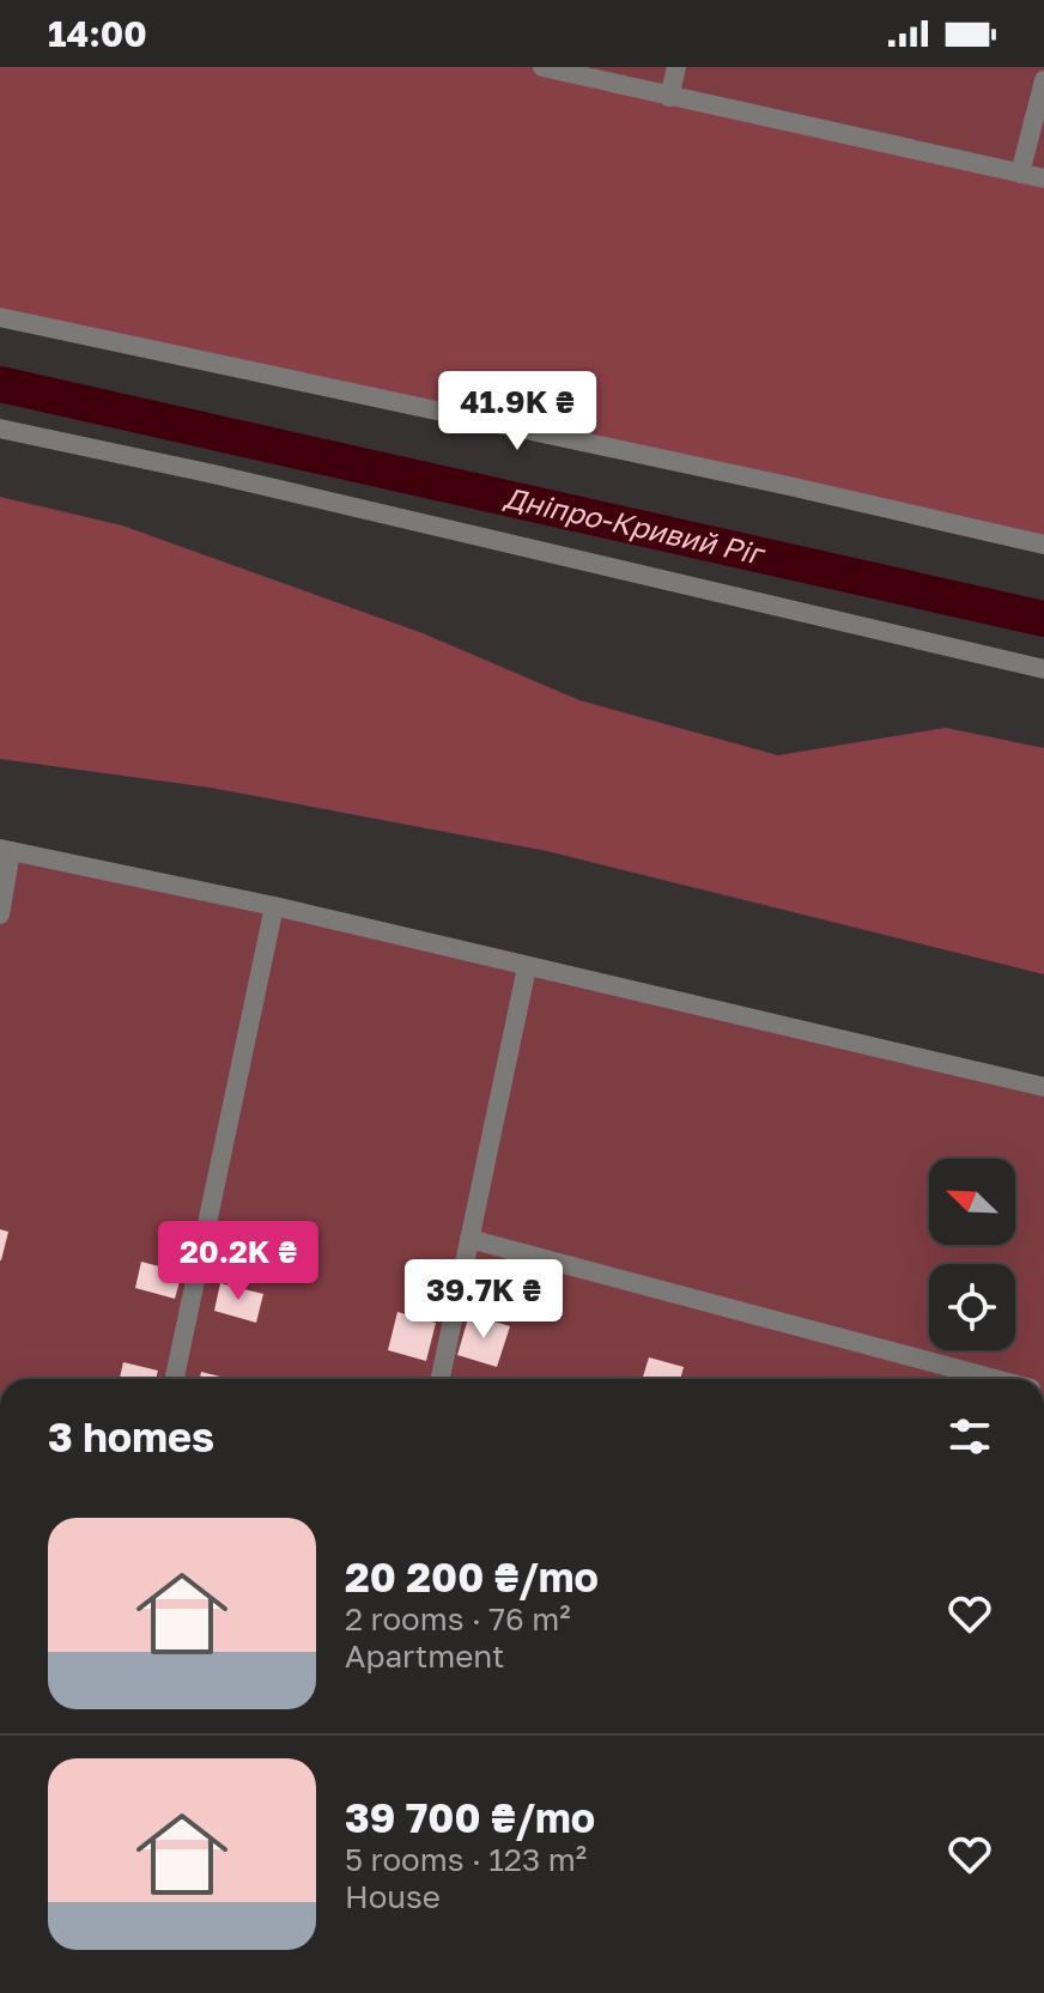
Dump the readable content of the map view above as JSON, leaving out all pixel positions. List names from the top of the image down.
{
  "water": ["Дніпро-Кривий Ріг"],
  "north": "top left",
  "page": {
    "status": "14:00",
    "price": ["41.9K ₴", "20.2K ₴", "39.7K ₴"],
    "heading": "3 homes",
    "list": [
      {
        "name": "20 200 ₴/mo",
        "note": "2 rooms · 76 m² · Apartment"
      },
      {
        "name": "39 700 ₴/mo",
        "note": "5 rooms · 123 m² · House"
      }
    ]
  }
}
